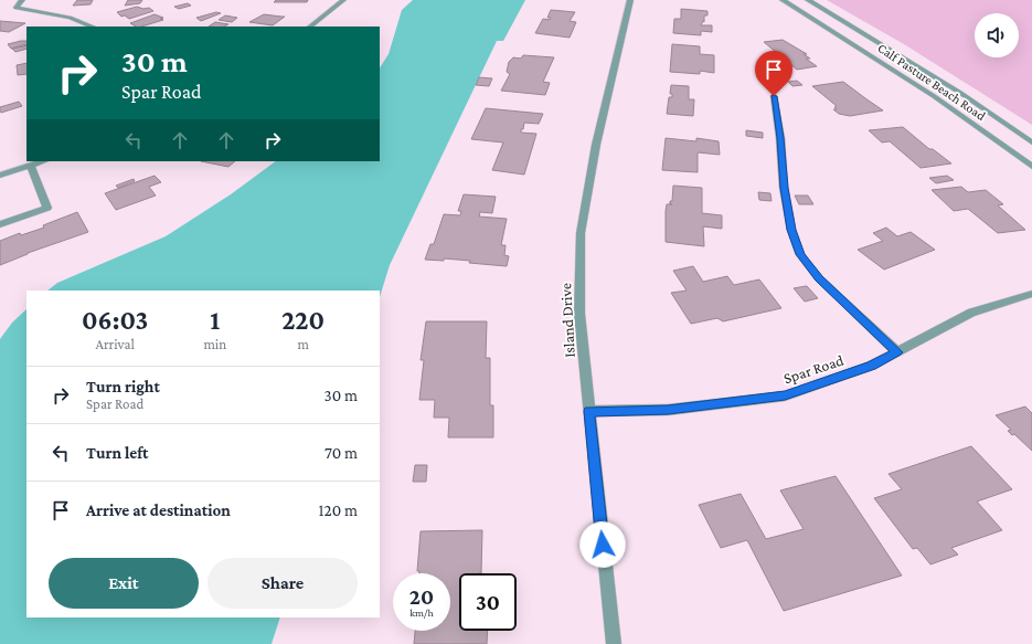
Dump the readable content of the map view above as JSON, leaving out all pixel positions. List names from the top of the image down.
{
  "streets": {
    "street": ["Calf Pasture Beach Road", "Island Drive", "Spar Road"]
  },
  "crossings": [
    ["Island Drive", "Spar Road"]
  ],
  "page": {
    "turn": ["30 m", "Spar Road"],
    "eta": [
      "06:03",
      "Arrival",
      "1",
      "min",
      "220",
      "m"
    ],
    "list": [
      {
        "name": "Turn right",
        "note": "Spar Road",
        "value": "30 m"
      },
      {
        "name": "Turn left",
        "value": "70 m"
      },
      {
        "name": "Arrive at destination",
        "value": "120 m"
      }
    ],
    "buttons": ["Exit", "Share"],
    "speed": "20 km/h",
    "limit": "30"
  }
}
